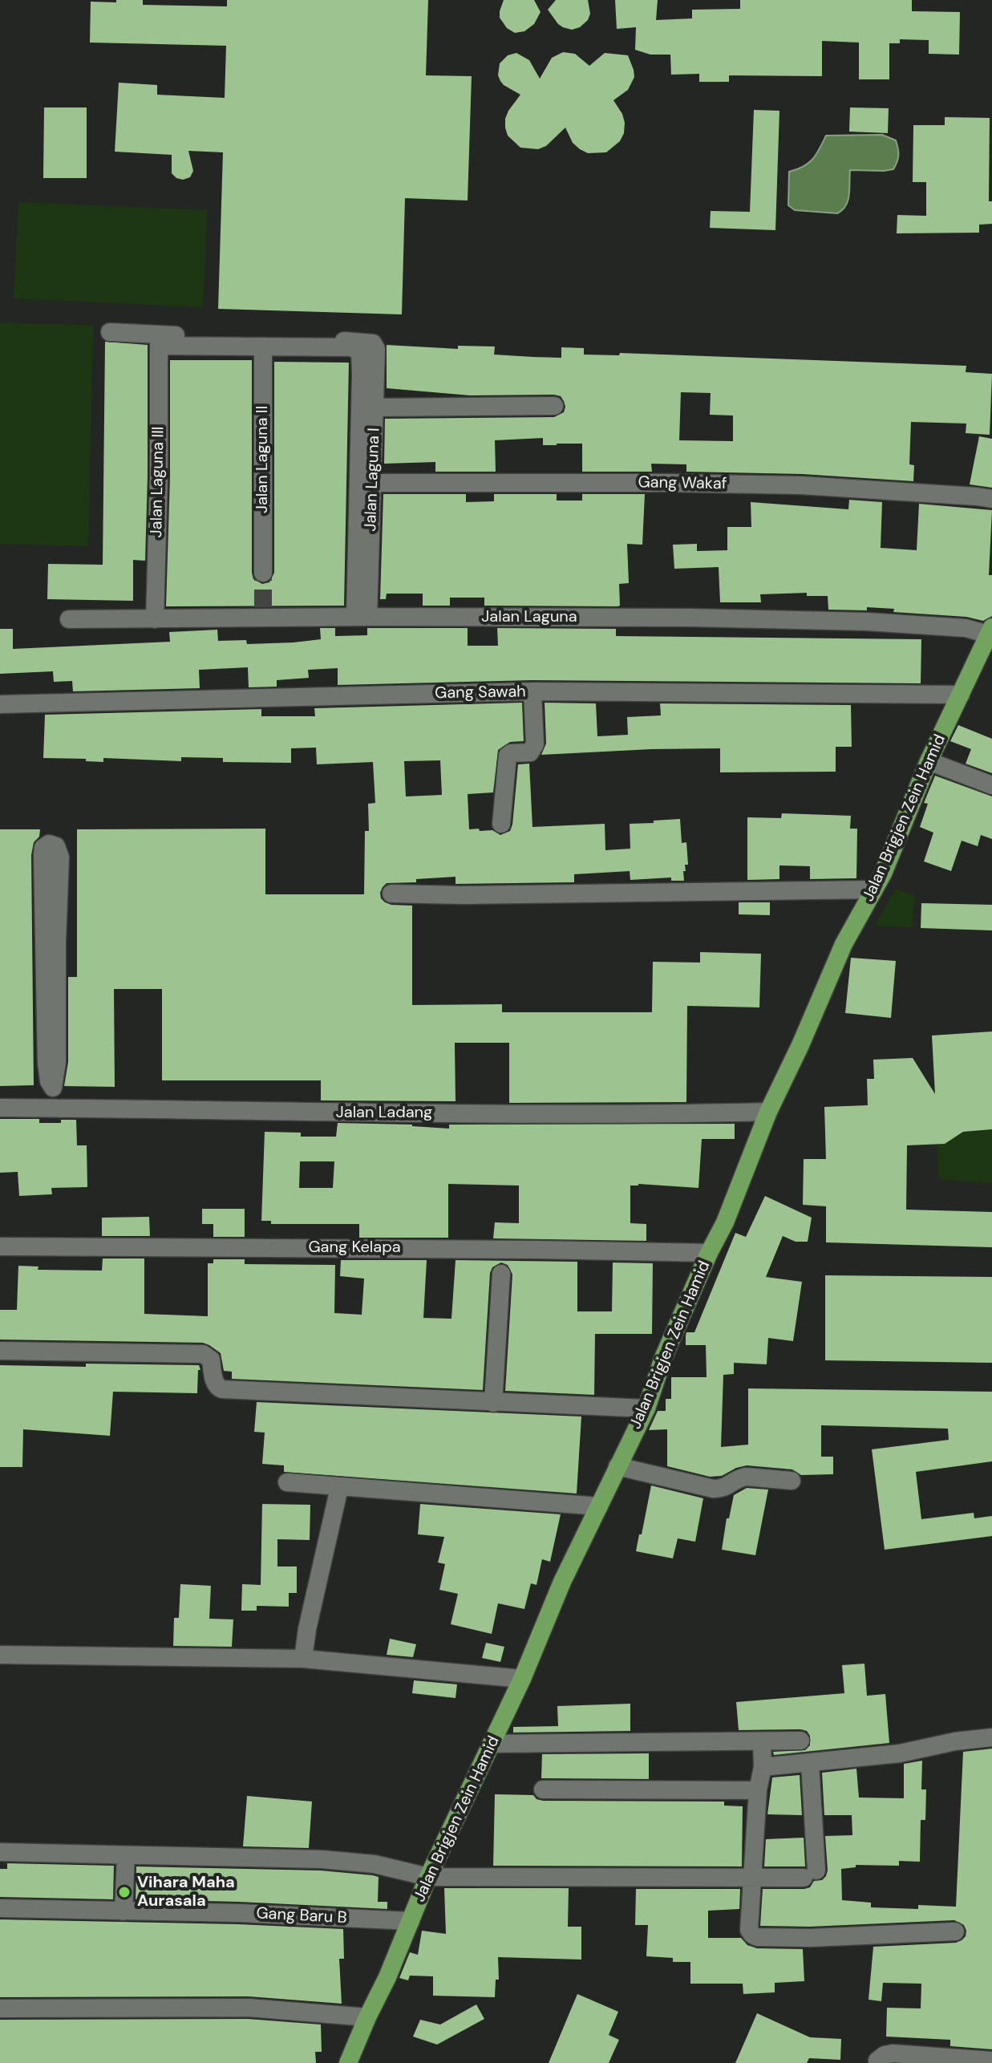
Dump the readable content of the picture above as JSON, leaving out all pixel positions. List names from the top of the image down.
{
  "streets": {
    "main road": ["Jalan Brigjen Zein Hamid"],
    "street": [
      "Jalan Laguna II",
      "Jalan Laguna I",
      "Jalan Laguna III",
      "Gang Wakaf",
      "Jalan Laguna",
      "Gang Sawah",
      "Jalan Ladang",
      "Gang Kelapa",
      "Gang Baru B"
    ]
  },
  "crossings": [
    ["Jalan Laguna II", "Jalan Laguna III"],
    ["Jalan Laguna I", "Gang Wakaf"],
    ["Jalan Laguna I", "Jalan Laguna"],
    ["Jalan Laguna III", "Jalan Laguna"],
    ["Jalan Laguna", "Jalan Brigjen Zein Hamid"],
    ["Gang Sawah", "Jalan Brigjen Zein Hamid"],
    ["Jalan Brigjen Zein Hamid", "Jalan Ladang"],
    ["Jalan Brigjen Zein Hamid", "Gang Kelapa"],
    ["Jalan Brigjen Zein Hamid", "Gang Baru B"]
  ],
  "places": ["Vihara Maha Aurasala"]
}
